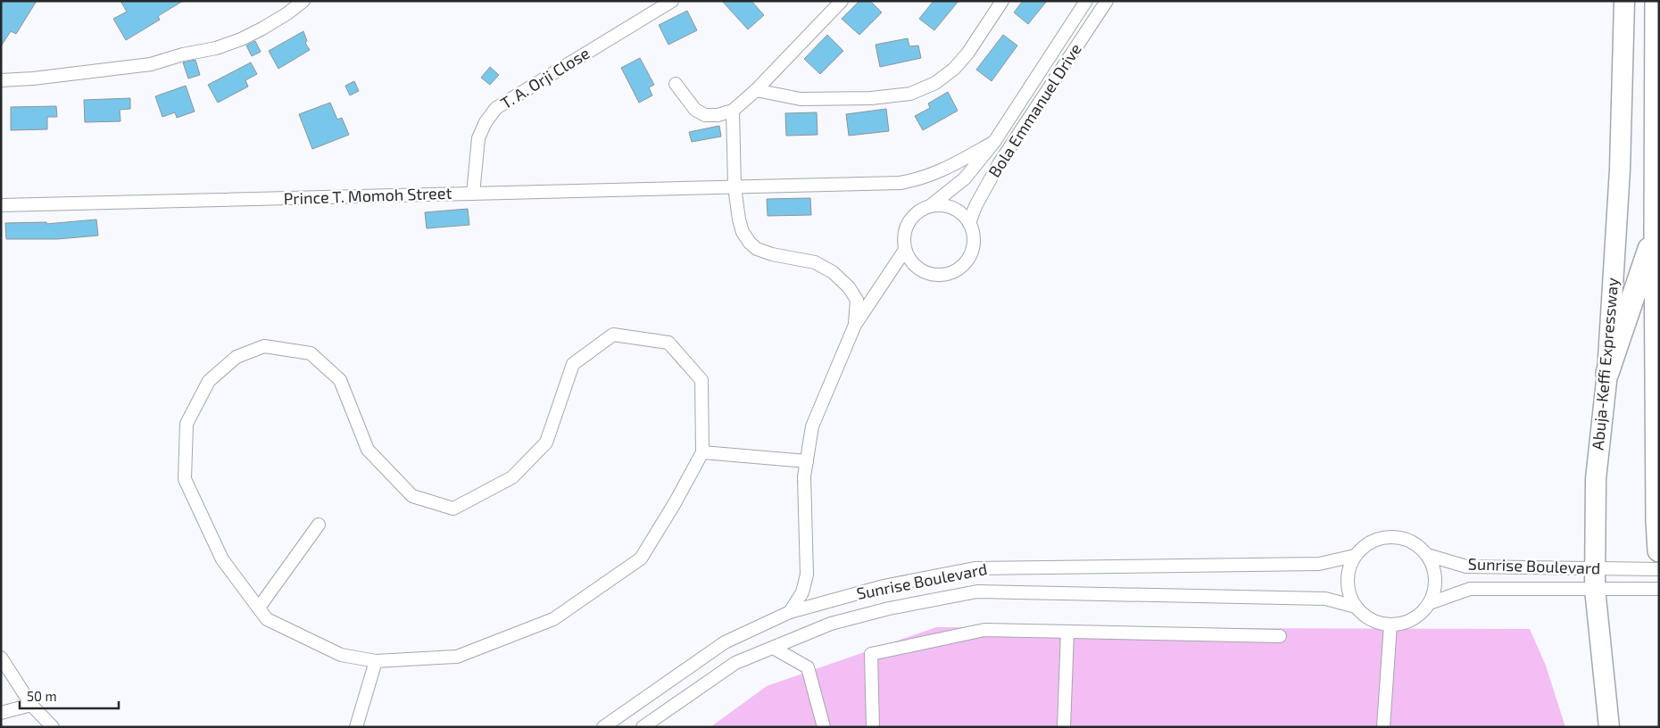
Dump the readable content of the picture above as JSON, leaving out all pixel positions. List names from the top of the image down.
{
  "streets": {
    "highway": ["Abuja-Keffi Expressway"],
    "street": [
      "T. A. Orji Close",
      "Bola Emmanuel Drive",
      "Prince T. Momoh Street",
      "Sunrise Boulevard"
    ]
  },
  "crossings": [
    ["T. A. Orji Close", "Prince T. Momoh Street"],
    ["Bola Emmanuel Drive", "Prince T. Momoh Street"],
    ["Abuja-Keffi Expressway", "Sunrise Boulevard"]
  ],
  "scale_bar": "50 m"
}
